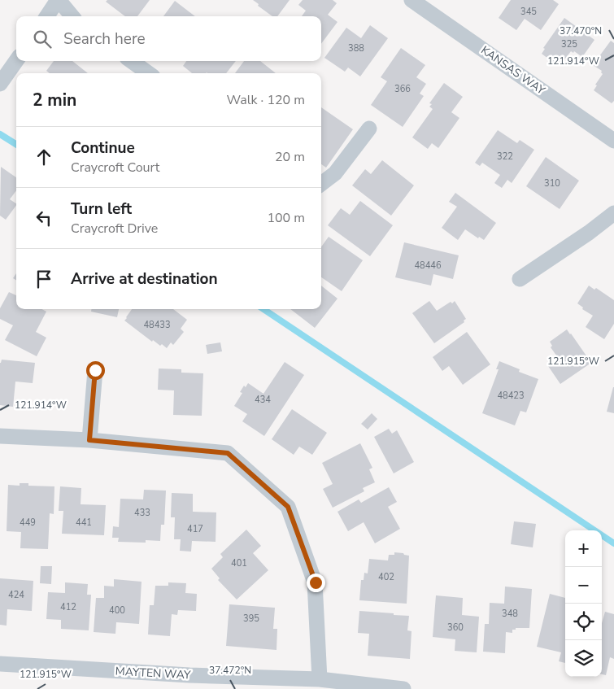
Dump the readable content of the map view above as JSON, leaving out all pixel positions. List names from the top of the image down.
{
  "streets": {
    "street": ["KANSAS WAY", "MAYTEN WAY"]
  },
  "house_numbers": [
    "345",
    "325",
    "388",
    "366",
    "322",
    "310",
    "48446",
    "48433",
    "48423",
    "434",
    "433",
    "449",
    "441",
    "417",
    "401",
    "402",
    "424",
    "412",
    "400",
    "348",
    "395",
    "360"
  ],
  "page": {
    "search": "Search here",
    "heading": ["2 min", "Walk · 120 m"],
    "list": [
      ["Continue", "Craycroft Court", "20 m"],
      ["Turn left", "Craycroft Drive", "100 m"],
      "Arrive at destination"
    ],
    "map_buttons": ["+", "−"]
  },
  "coordinates": [
    "37.470°N",
    "121.914°W",
    "121.915°W",
    "37.472°N"
  ]
}
